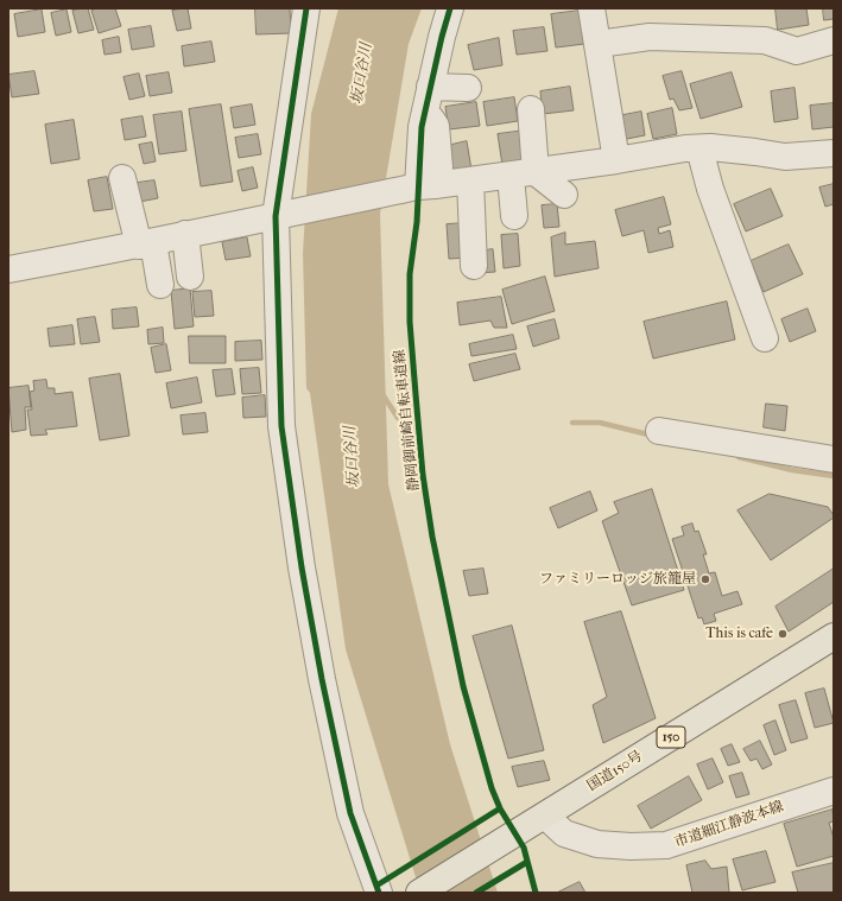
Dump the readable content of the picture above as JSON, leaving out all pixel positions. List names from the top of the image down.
{
  "streets": {
    "highway": ["150", "国道150号"],
    "street": ["市道細江静波本線"],
    "cycle path": ["静岡御前崎自転車道線"]
  },
  "crossings": [
    ["国道150号", "市道細江静波本線"]
  ],
  "water": ["坂口谷川"],
  "places": ["ファミリーロッジ旅籠屋", "This is cafe"]
}
